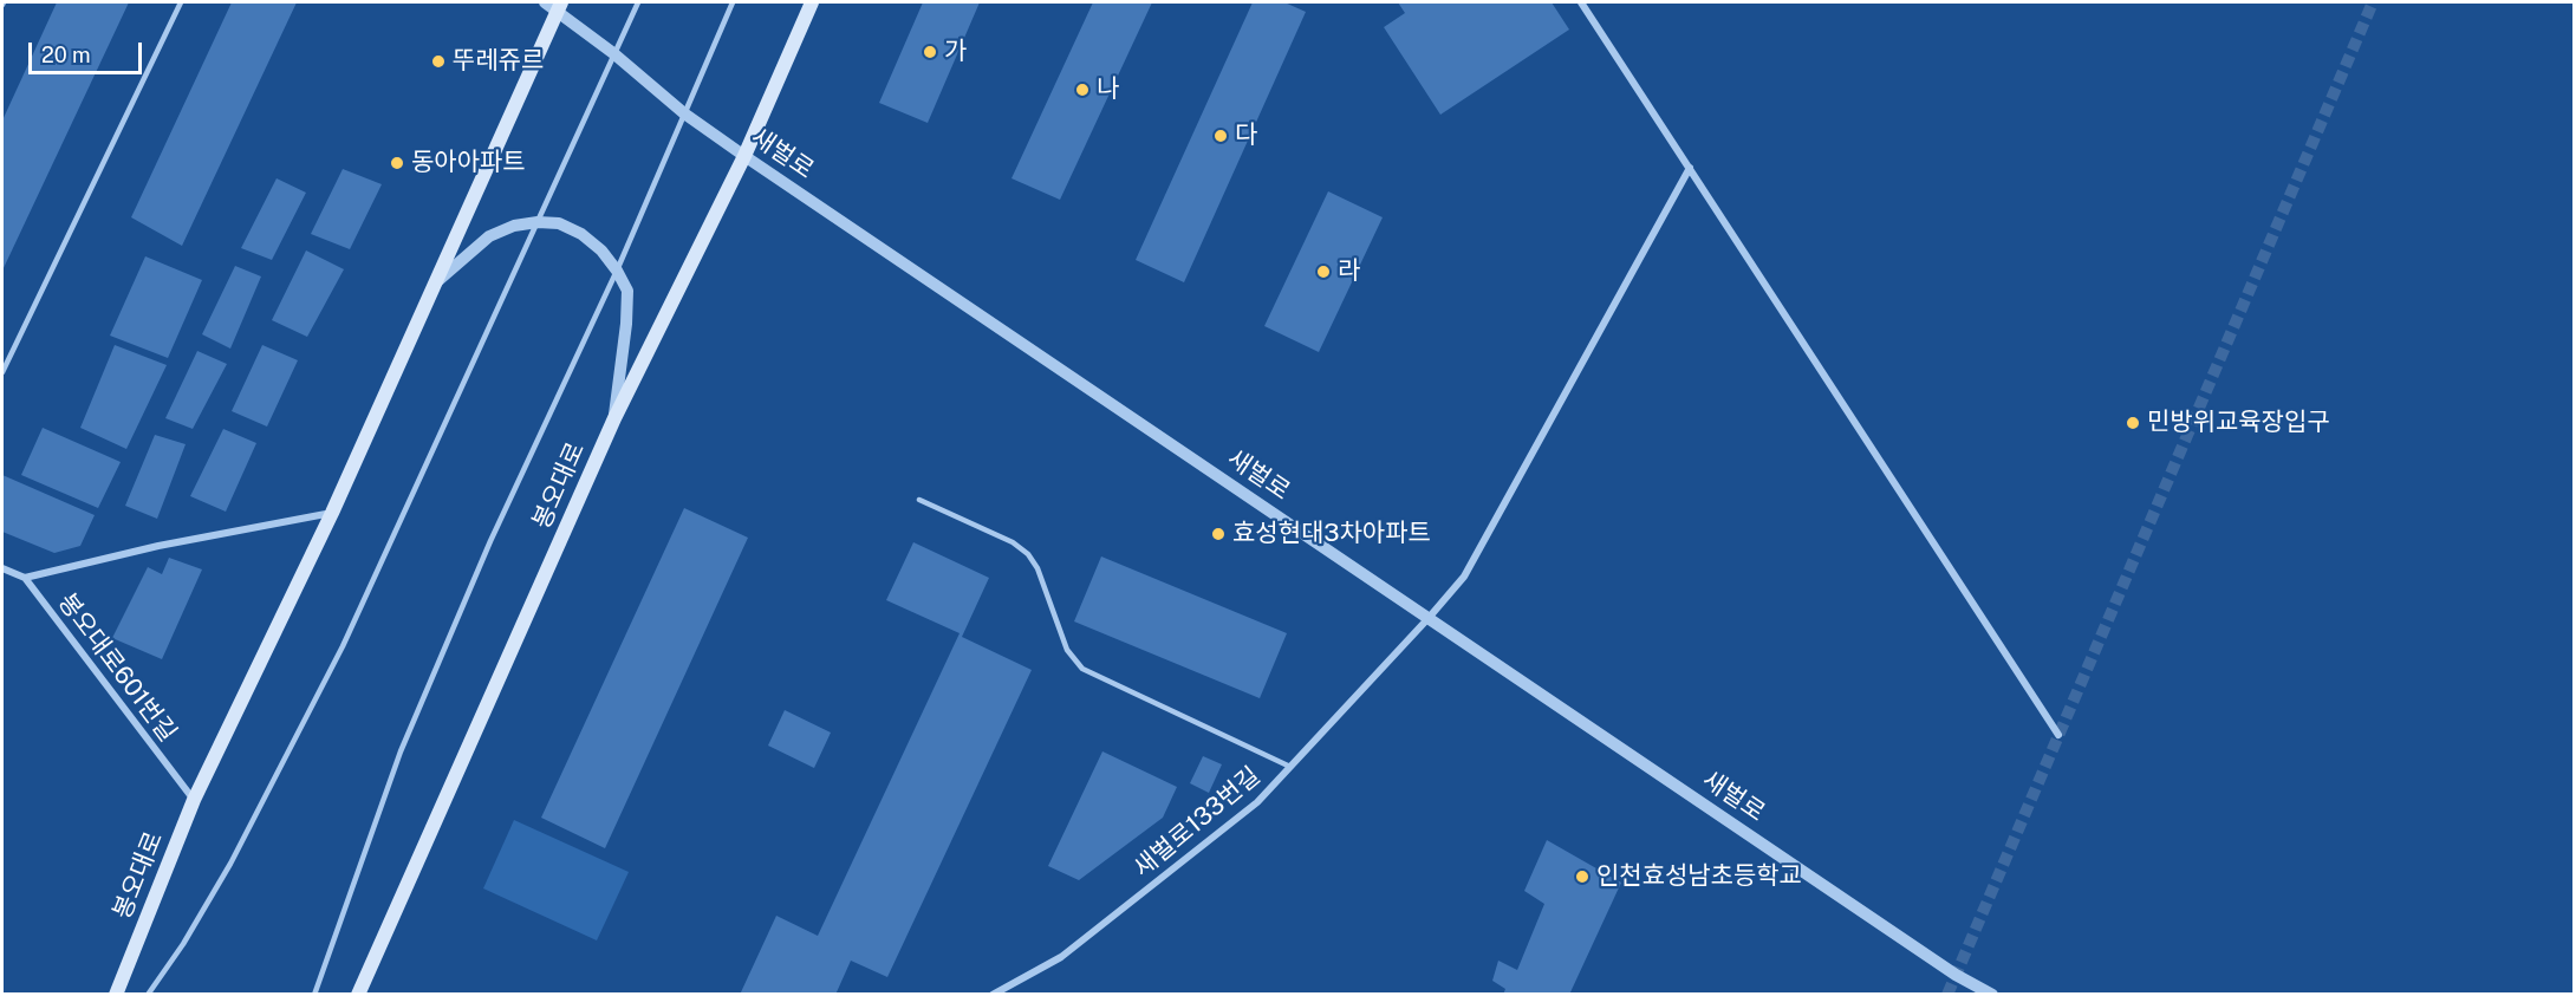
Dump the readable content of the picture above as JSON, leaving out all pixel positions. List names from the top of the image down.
{
  "streets": {
    "main road": ["봉오대로"],
    "street": ["새벌로", "봉오대로601번길", "새벌로133번길"]
  },
  "crossings": [
    ["새벌로", "봉오대로"],
    ["새벌로", "새벌로133번길"],
    ["봉오대로", "봉오대로601번길"]
  ],
  "places": [
    "가",
    "뚜레쥬르",
    "나",
    "다",
    "동아아파트",
    "라",
    "민방위교육장입구",
    "효성현대3차아파트",
    "인천효성남초등학교"
  ],
  "scale_bar": "20 m"
}
